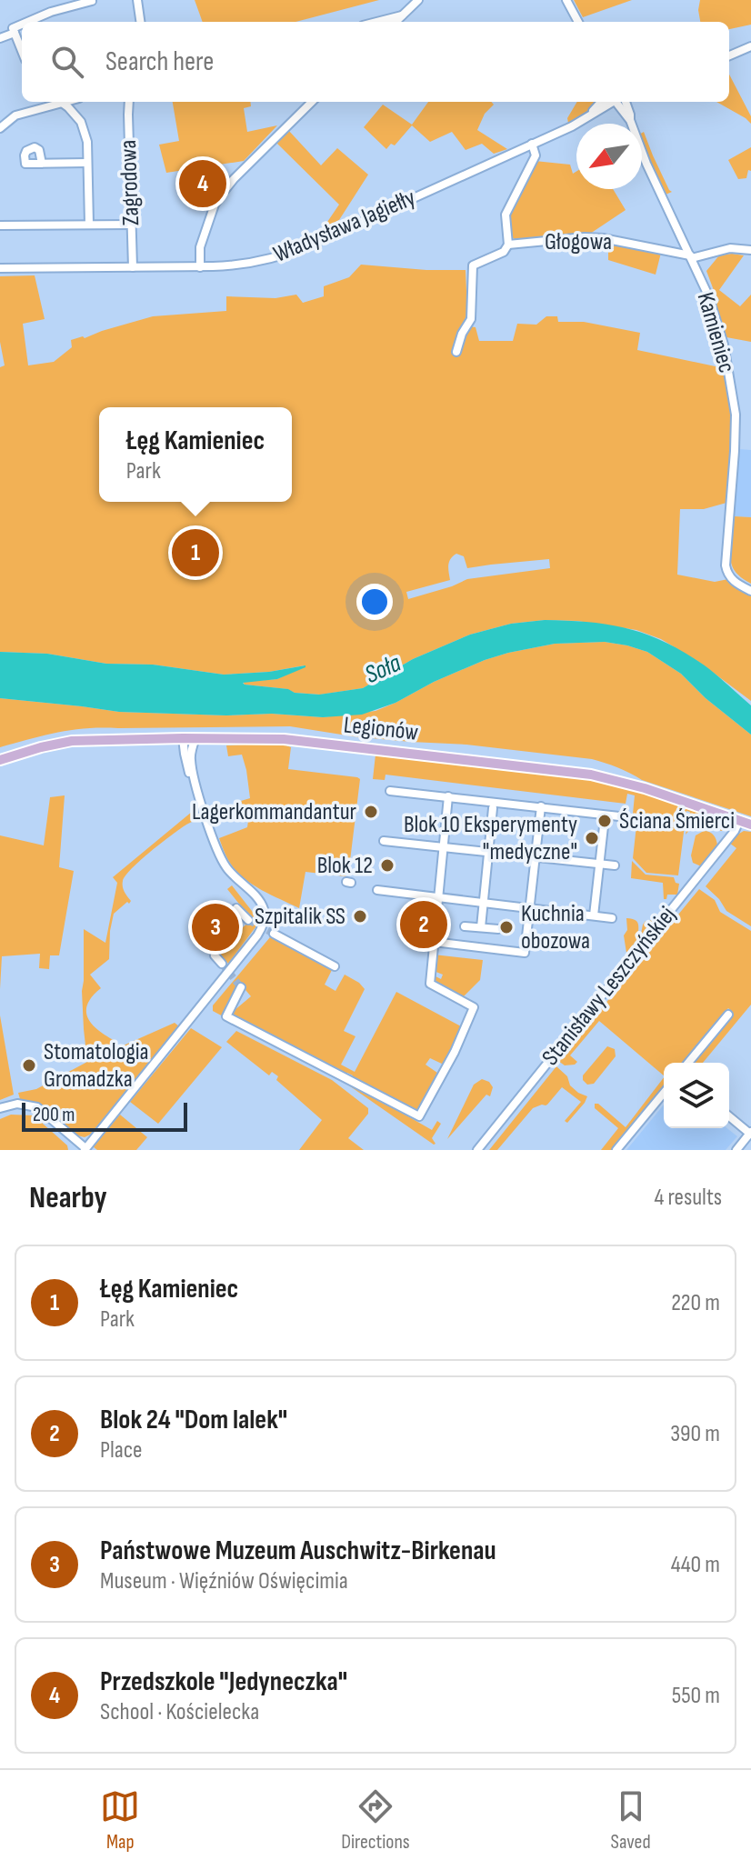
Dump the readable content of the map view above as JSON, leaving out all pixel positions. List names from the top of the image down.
{
  "streets": {
    "main road": ["Legionów"],
    "street": [
      "Zagrodowa",
      "Władysława Jagiełły",
      "Głogowa",
      "Kamieniec",
      "Stanisławy Leszczyńskiej"
    ]
  },
  "crossings": [
    ["Zagrodowa", "Władysława Jagiełły"],
    ["Głogowa", "Kamieniec"],
    ["Legionów", "Stanisławy Leszczyńskiej"]
  ],
  "water": ["Soła"],
  "places": [
    "Lagerkommandantur",
    "Ściana Śmierci",
    "Blok 10 Eksperymenty \"medyczne\"",
    "Blok 12",
    "Szpitalik SS",
    "Kuchnia obozowa",
    "Stomatologia Gromadzka"
  ],
  "scale_bar": "200 m",
  "north": "bottom left",
  "page": {
    "search": "Search here",
    "pins": [
      "4",
      "1",
      "2",
      "3"
    ],
    "popup": ["Łęg Kamieniec", "Park"],
    "scale": "200 m",
    "heading": ["Nearby", "4 results"],
    "list": [
      {
        "mark": "1",
        "name": "Łęg Kamieniec",
        "note": "Park",
        "value": "220 m"
      },
      {
        "mark": "2",
        "name": "Blok 24 \"Dom lalek\"",
        "note": "Place",
        "value": "390 m"
      },
      {
        "mark": "3",
        "name": "Państwowe Muzeum Auschwitz-Birkenau",
        "note": "Museum · Więźniów Oświęcimia",
        "value": "440 m"
      },
      {
        "mark": "4",
        "name": "Przedszkole \"Jedyneczka\"",
        "note": "School · Kościelecka",
        "value": "550 m"
      }
    ],
    "nav": ["Map", "Directions", "Saved"]
  }
}
